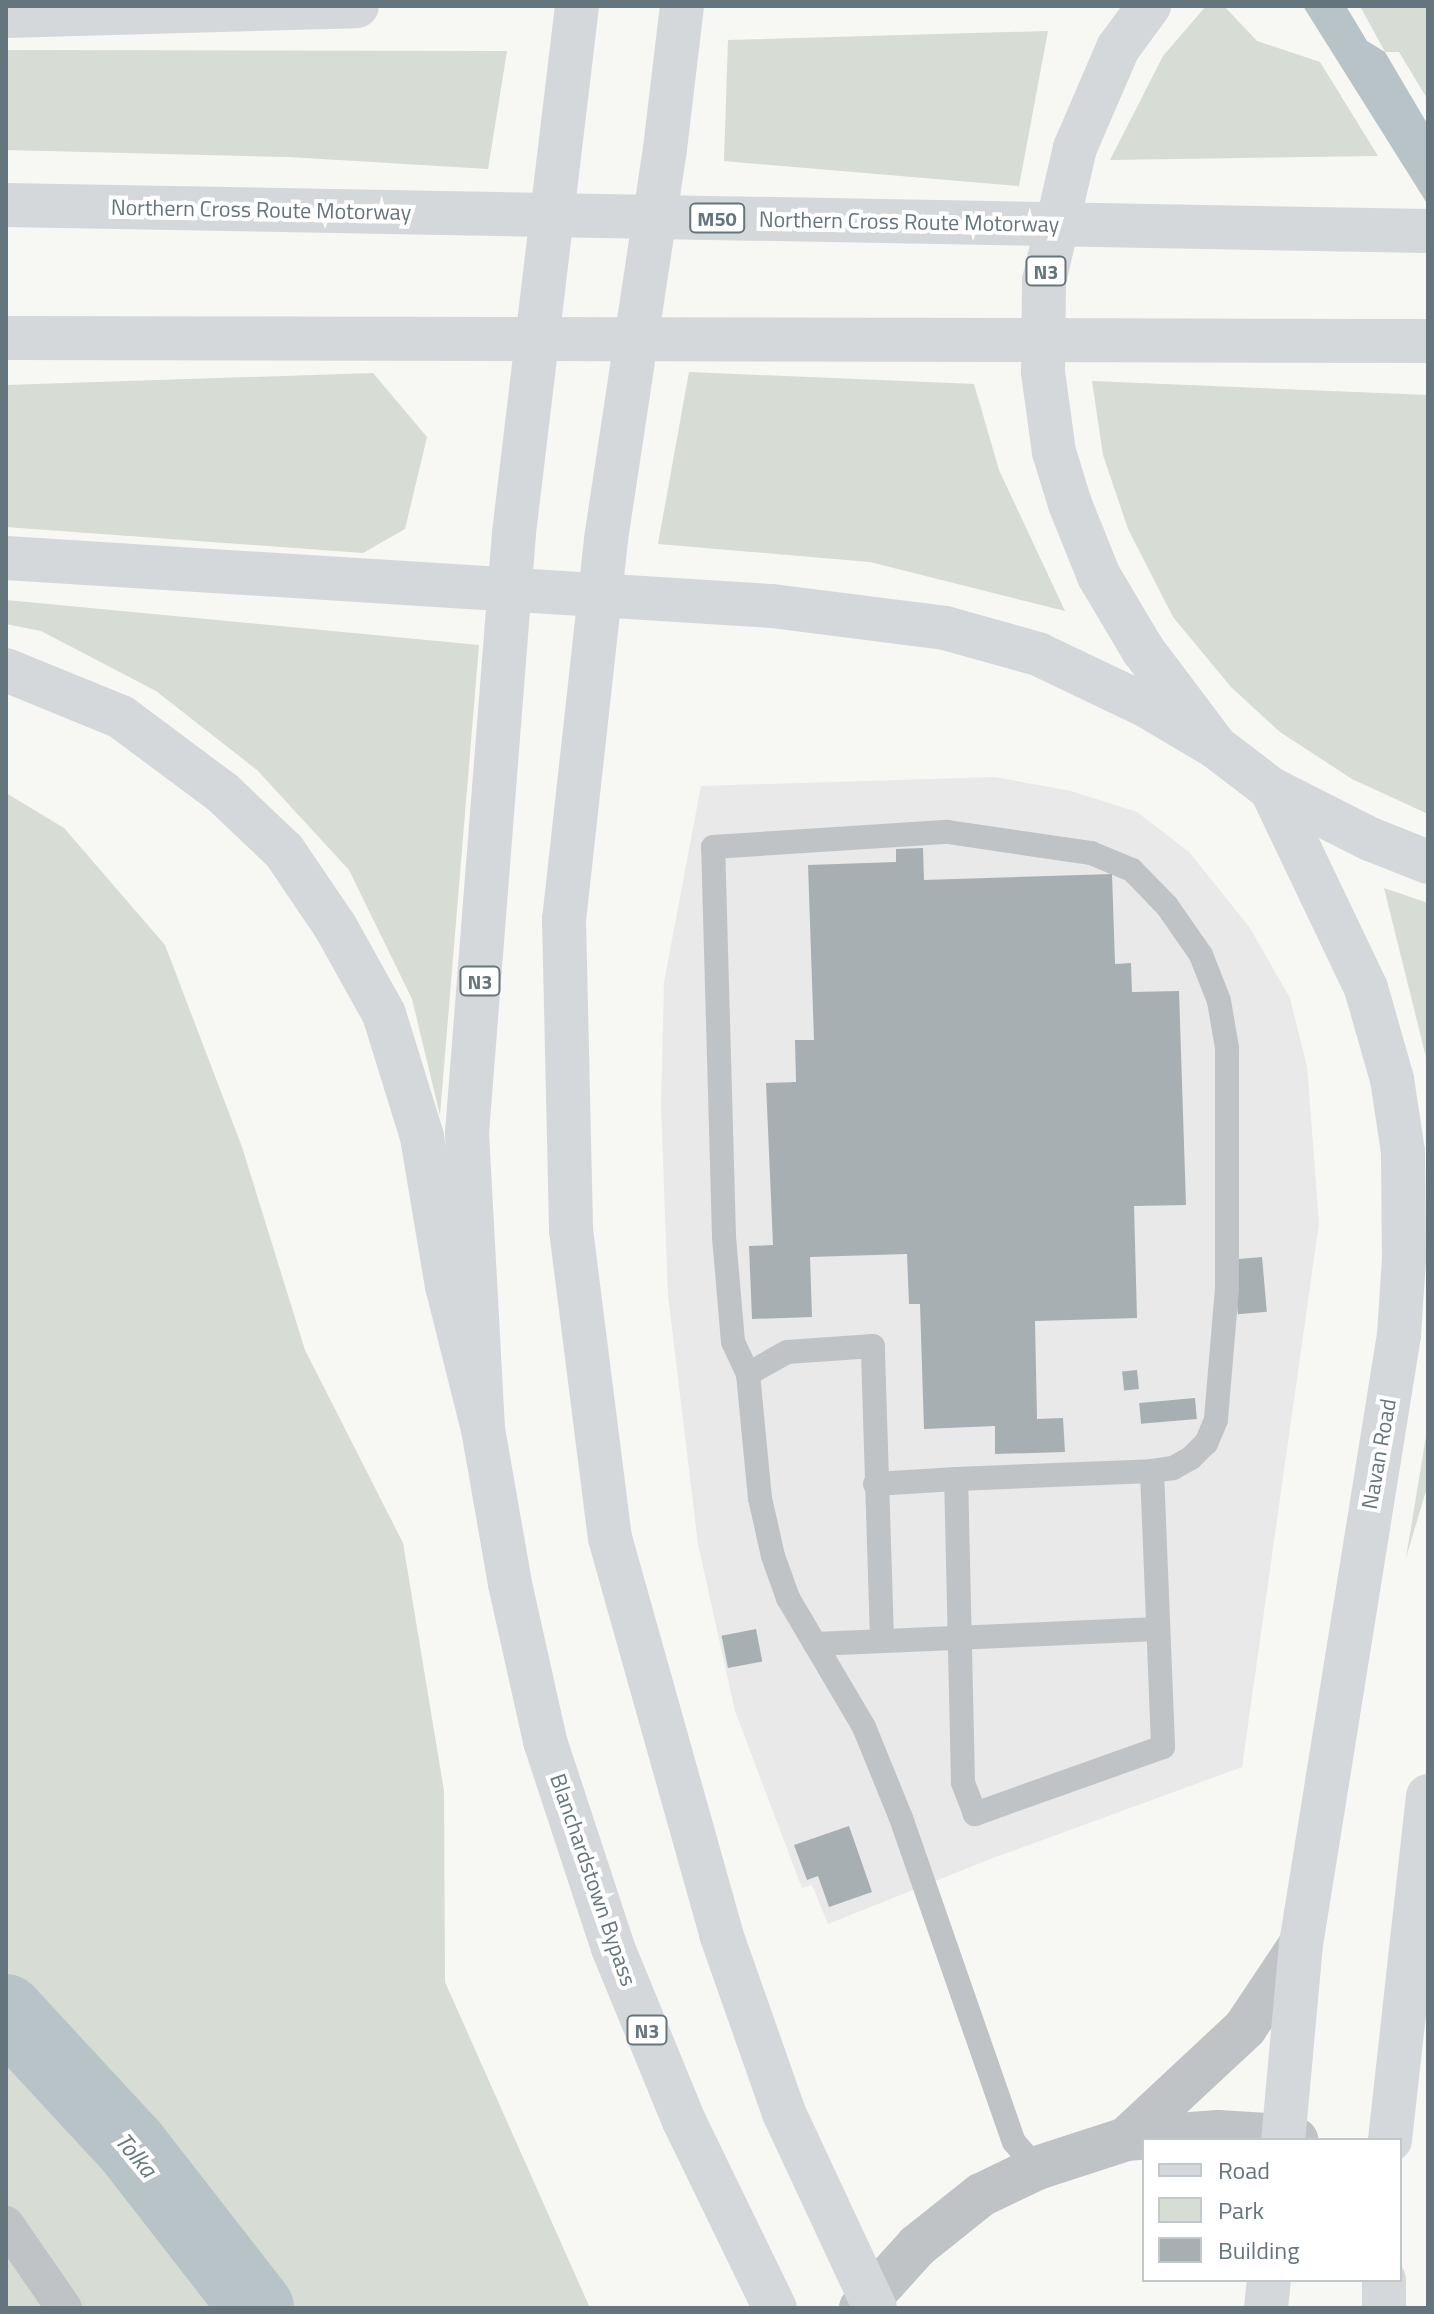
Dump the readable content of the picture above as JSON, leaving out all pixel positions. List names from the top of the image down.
{
  "streets": {
    "main road": [
      "Northern Cross Route Motorway",
      "M50",
      "N3",
      "Navan Road",
      "Blanchardstown Bypass"
    ]
  },
  "crossings": [
    ["N3", "Navan Road"],
    ["N3", "Blanchardstown Bypass"]
  ],
  "water": ["Tolka"],
  "legend": ["Road", "Park", "Building"]
}
